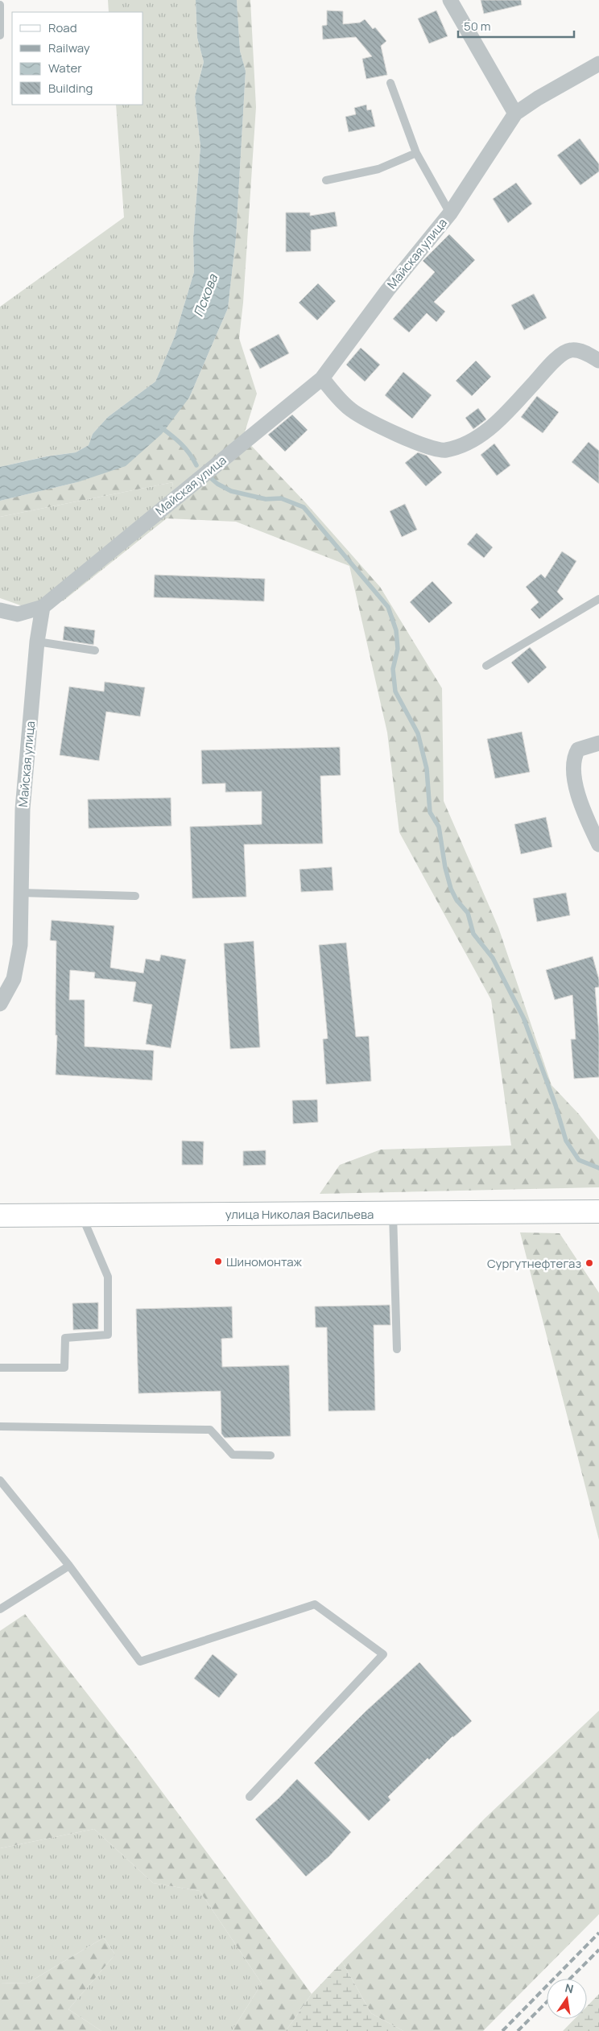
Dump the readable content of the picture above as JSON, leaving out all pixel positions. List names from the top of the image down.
{
  "streets": {
    "main road": ["улица Николая Васильева"],
    "street": ["Майская улица"]
  },
  "water": ["Пскова"],
  "places": ["Шиномонтаж", "Сургутнефтегаз"],
  "legend": [
    "Road",
    "Railway",
    "Water",
    "Building"
  ],
  "scale_bar": "50 m",
  "north": "top"
}
